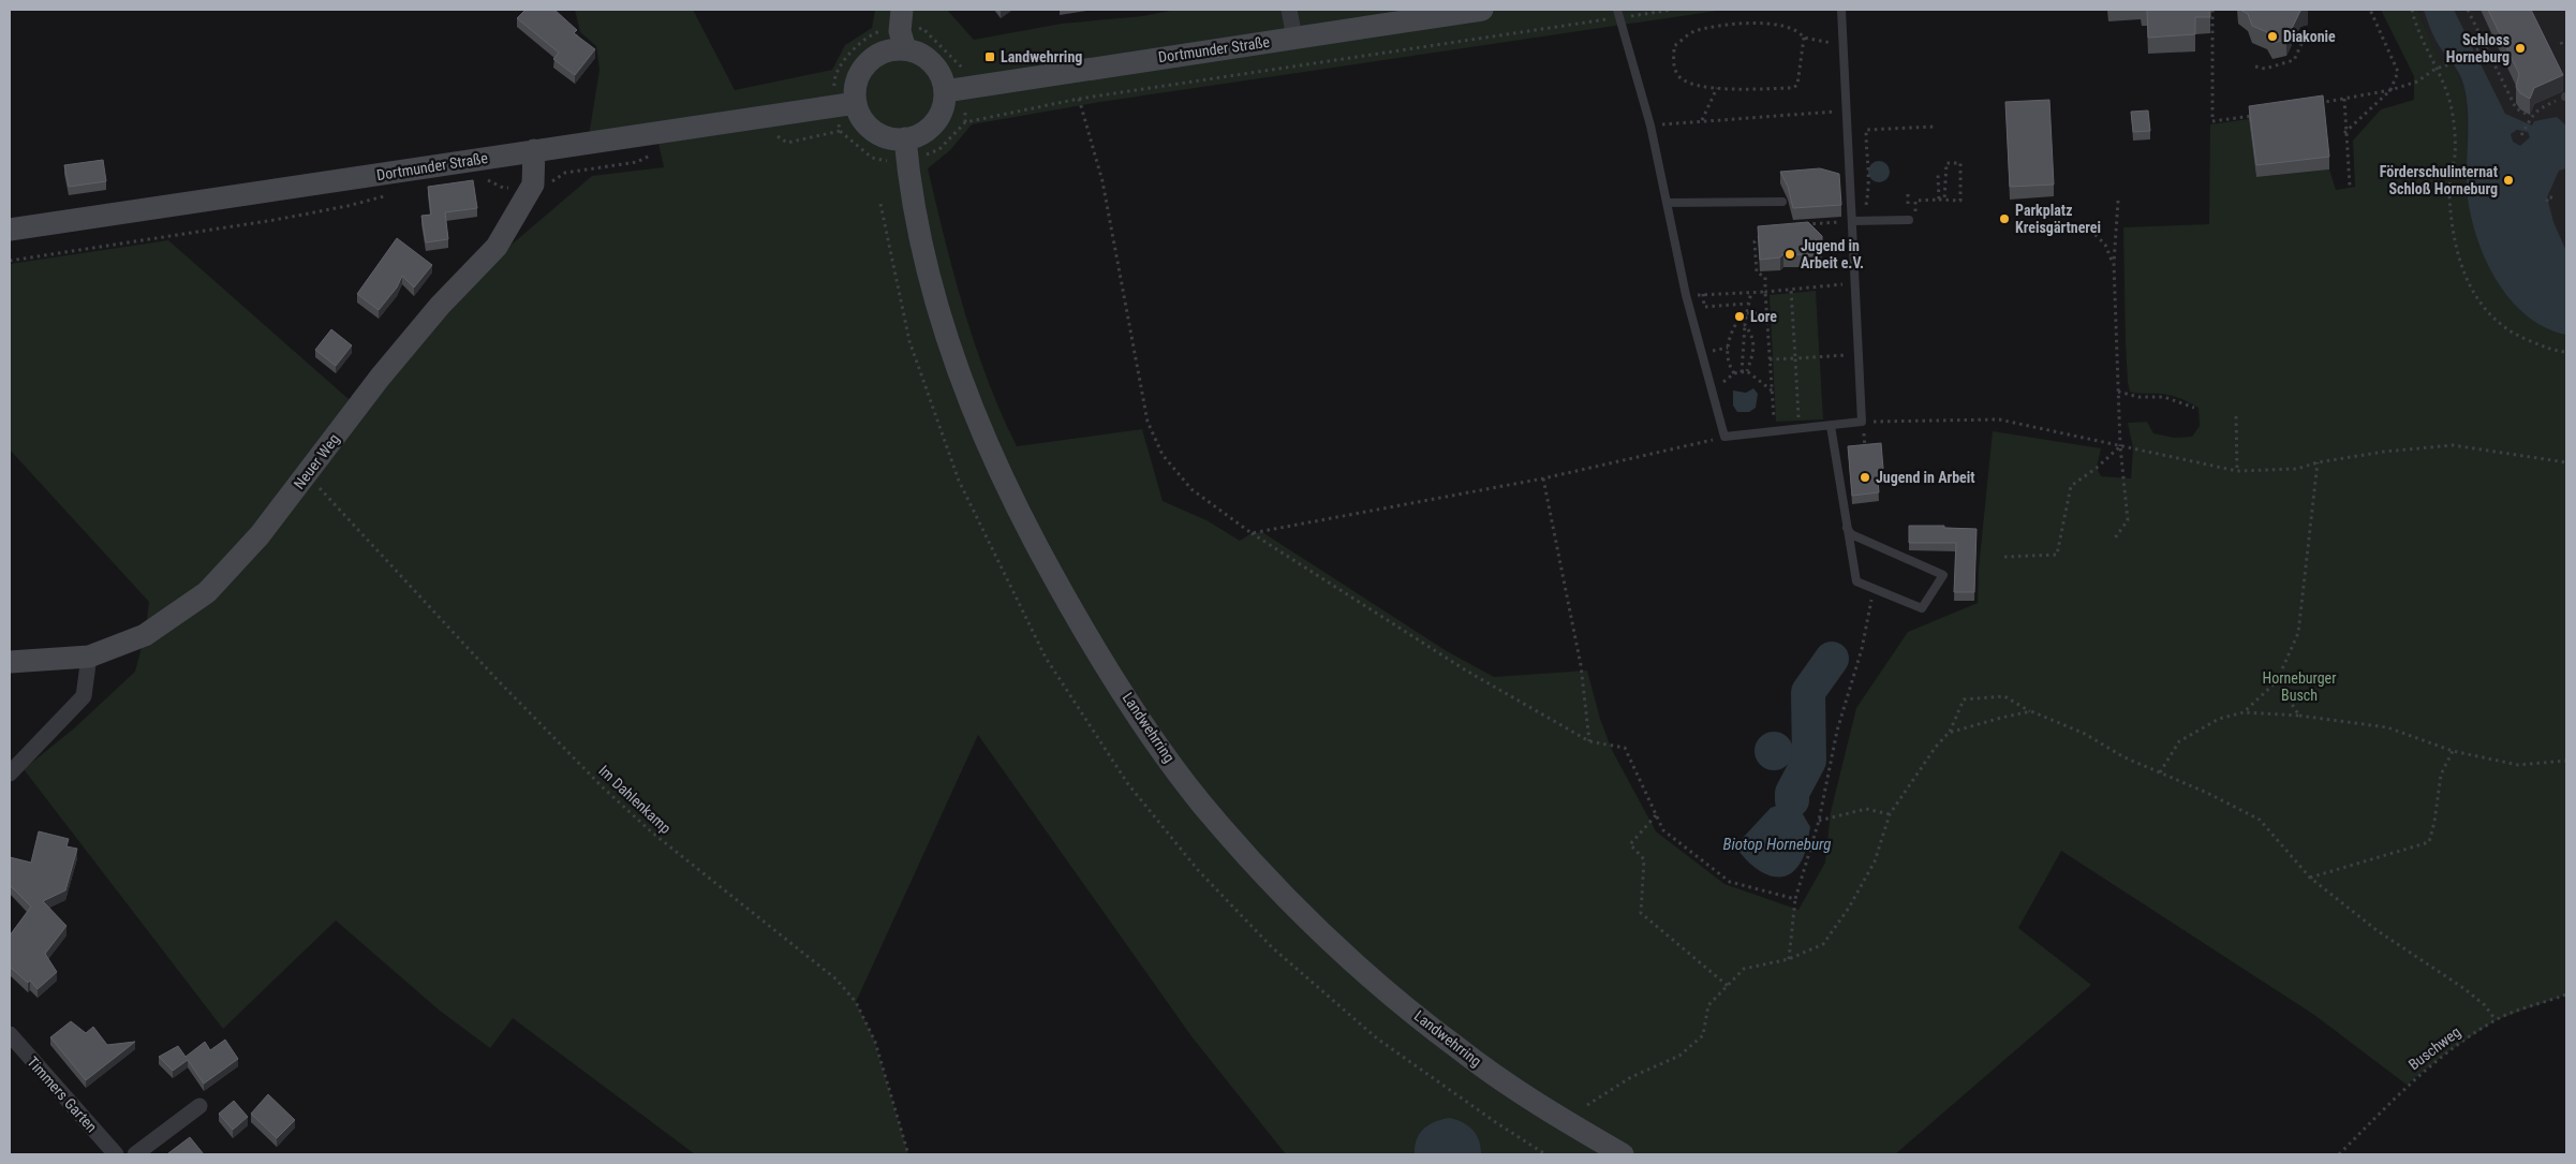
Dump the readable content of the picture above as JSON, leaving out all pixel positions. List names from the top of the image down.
{
  "streets": {
    "main road": ["Dortmunder Straße", "Neuer Weg", "Landwehrring"],
    "street": ["Timmers Garten"],
    "path": ["Im Dahlenkamp", "Buschweg"]
  },
  "crossings": [
    ["Dortmunder Straße", "Neuer Weg"],
    ["Dortmunder Straße", "Landwehrring"],
    ["Neuer Weg", "Im Dahlenkamp"]
  ],
  "water": ["Biotop Horneburg"],
  "parks": ["Horneburger Busch"],
  "places": {
    "other": [
      "Diakonie",
      "Schloss Horneburg",
      "Förderschulinternat Schloß Horneburg",
      "Parkplatz Kreisgärtnerei",
      "Jugend in Arbeit e.V.",
      "Lore",
      "Jugend in Arbeit"
    ],
    "transit": ["Landwehrring"]
  }
}
